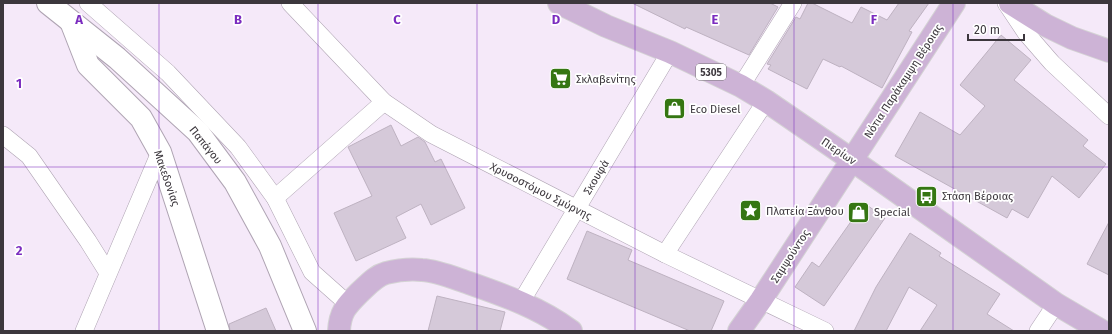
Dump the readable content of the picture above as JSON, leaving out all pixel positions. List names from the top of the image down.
{
  "streets": {
    "main road": [
      "5305",
      "Νότια Παράκαμψη Βέροιας",
      "Πιερίων",
      "Σαμψούντος"
    ],
    "street": [
      "Παπάγου",
      "Σκουφά",
      "Μακεδονίας",
      "Χρυσοστόμου Σμύρνης"
    ]
  },
  "crossings": [
    ["Νότια Παράκαμψη Βέροιας", "Πιερίων"],
    ["Νότια Παράκαμψη Βέροιας", "Σαμψούντος"],
    ["Παπάγου", "Μακεδονίας"],
    ["Πιερίων", "Σκουφά"],
    ["Πιερίων", "Σαμψούντος"],
    ["Σκουφά", "Χρυσοστόμου Σμύρνης"],
    ["Χρυσοστόμου Σμύρνης", "Σαμψούντος"]
  ],
  "places": {
    "supermarket": ["Σκλαβενίτης"],
    "shop": ["Eco Diesel", "Special"],
    "bus stop": ["Στάση Βέροιας"],
    "place": ["Πλατεία Ξάνθου"]
  },
  "scale_bar": "20 m",
  "grid": {
    "columns": [
      "A",
      "B",
      "C",
      "D",
      "E",
      "F"
    ],
    "rows": ["1", "2"]
  }
}
